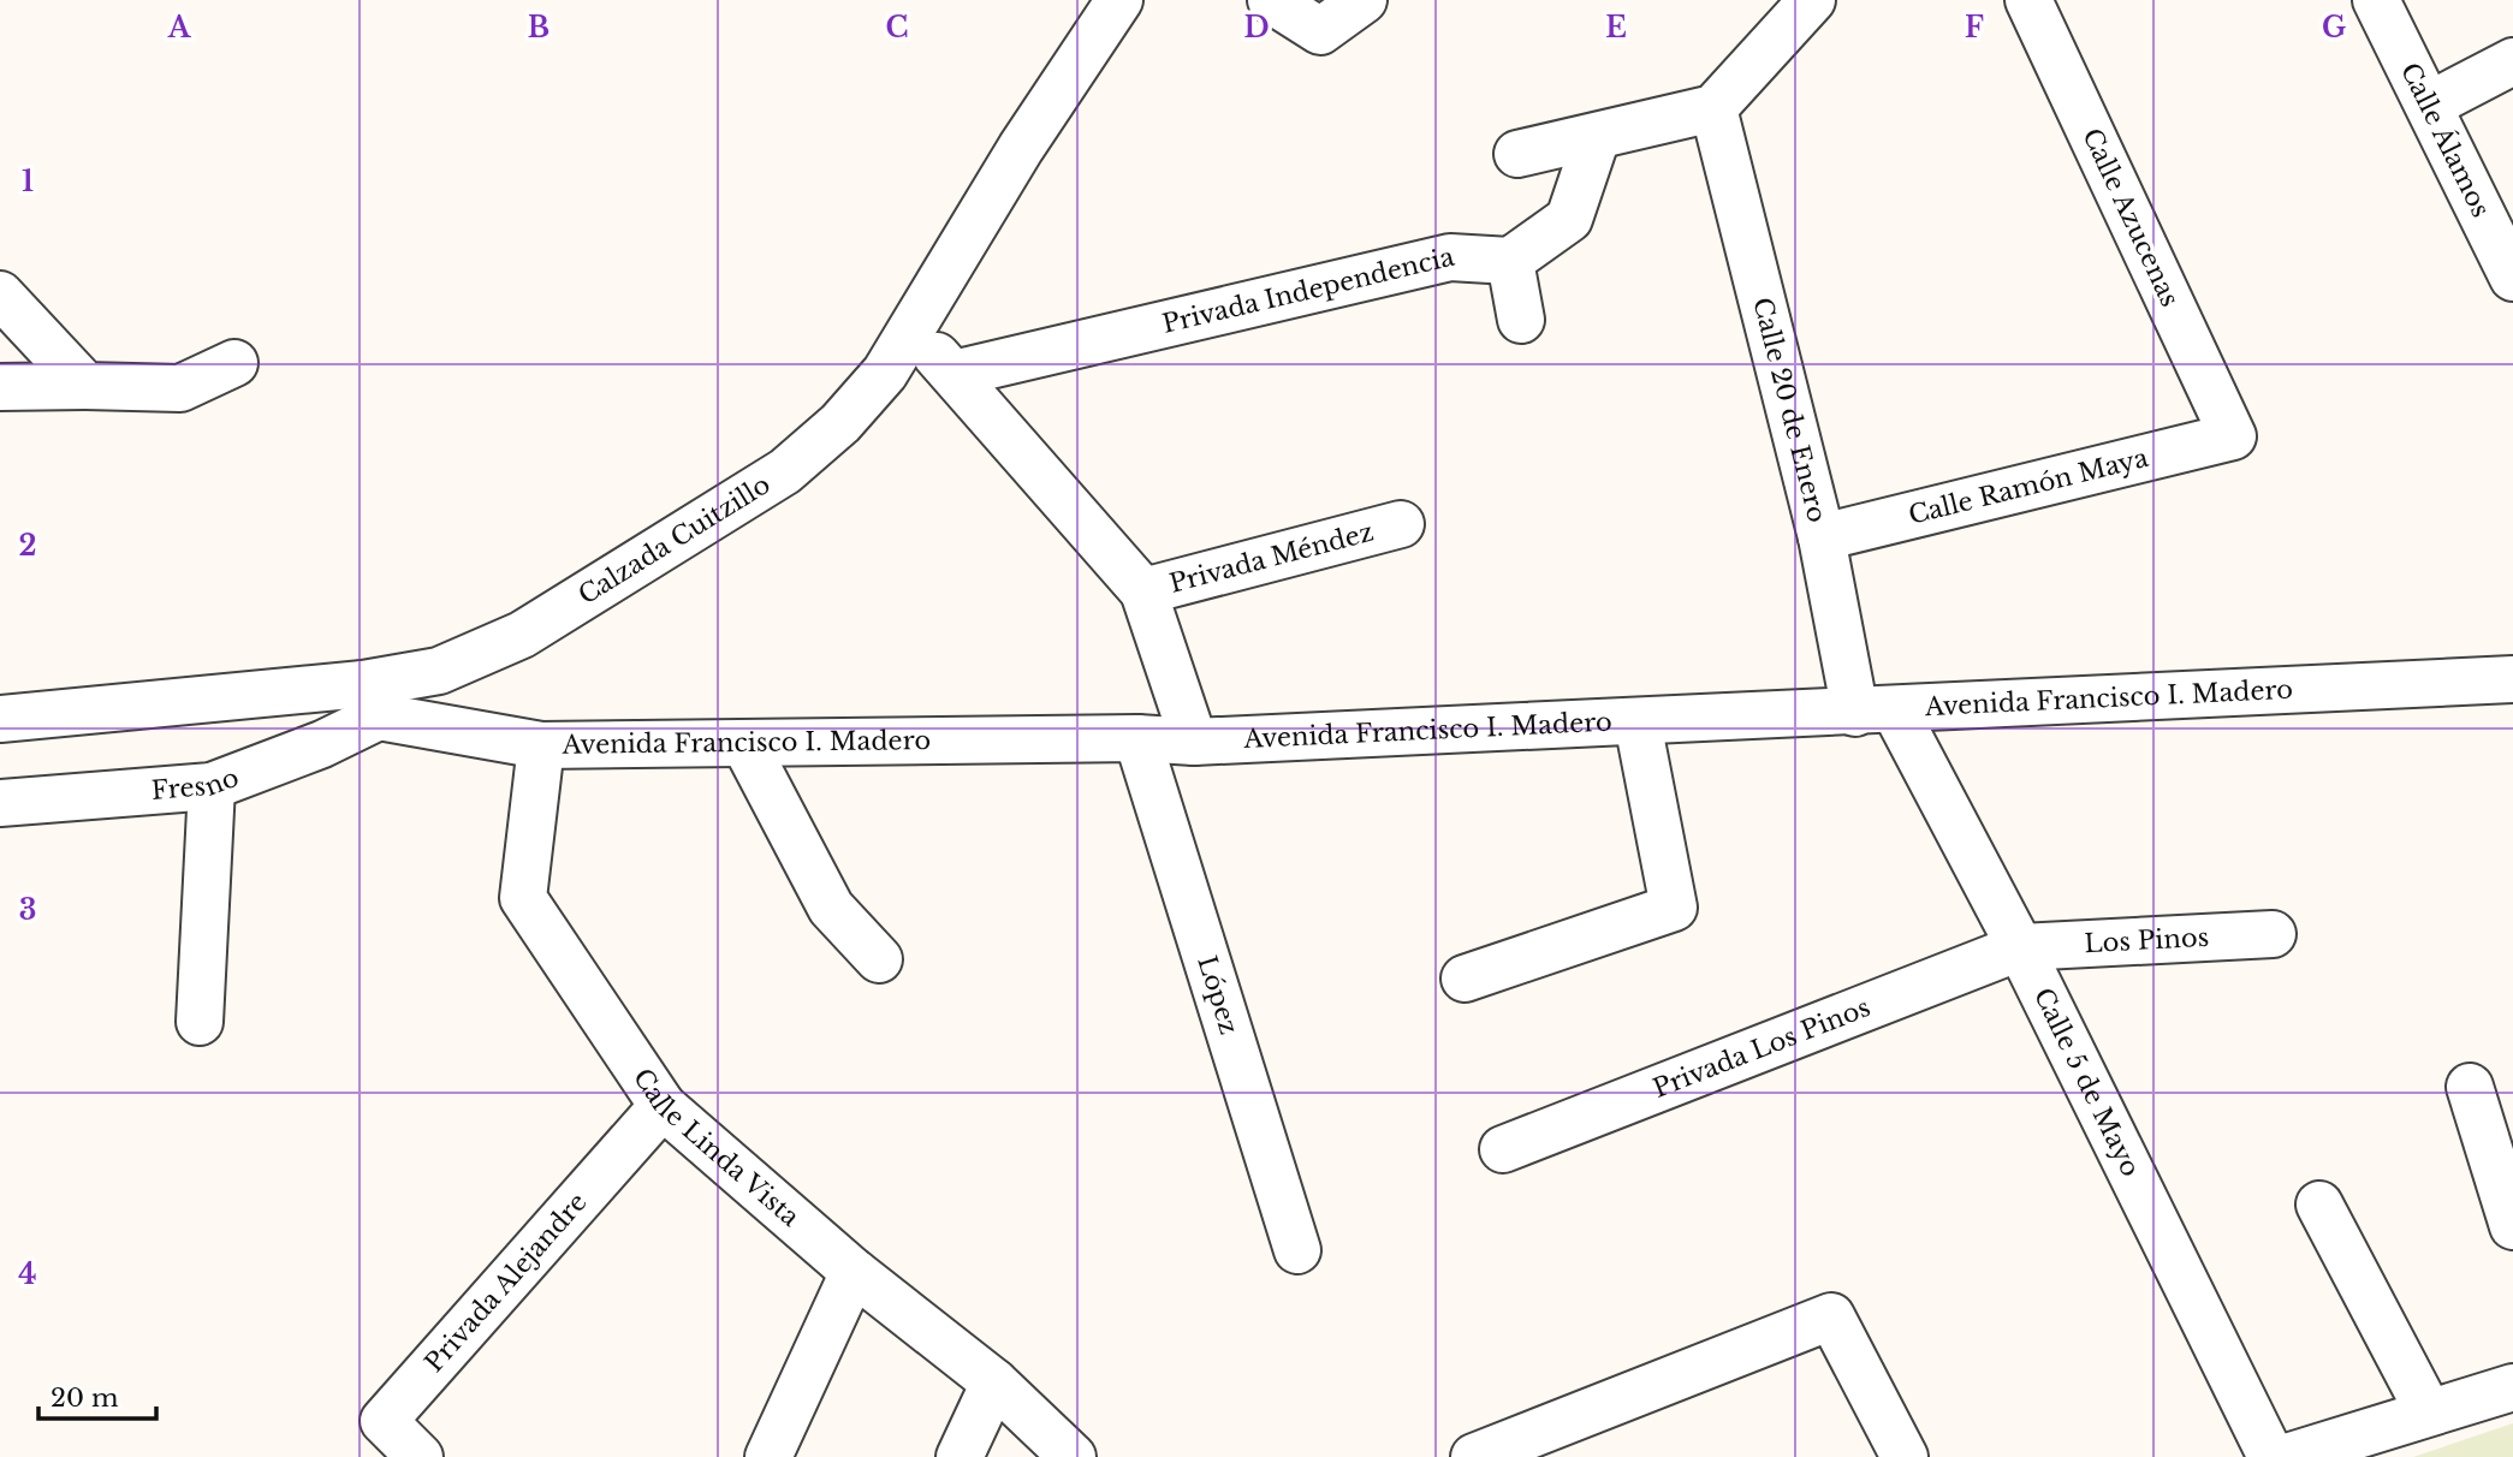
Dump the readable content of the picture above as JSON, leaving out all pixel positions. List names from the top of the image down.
{
  "streets": {
    "street": [
      "Calle Álamos",
      "Calle Azucenas",
      "Privada Independencia",
      "Calle 20 de Enero",
      "Calle Ramón Maya",
      "Calzada Cuitzillo",
      "Privada Méndez",
      "Avenida Francisco I. Madero",
      "Fresno",
      "Los Pinos",
      "López",
      "Privada Los Pinos",
      "Calle 5 de Mayo",
      "Calle Linda Vista",
      "Privada Alejandre"
    ]
  },
  "crossings": [
    ["Calle Azucenas", "Calle Ramón Maya"],
    ["Calle 20 de Enero", "Calle Ramón Maya"],
    ["Calle 20 de Enero", "Avenida Francisco I. Madero"],
    ["Calle 20 de Enero", "Calle 5 de Mayo"],
    ["Calzada Cuitzillo", "Avenida Francisco I. Madero"],
    ["Calzada Cuitzillo", "Fresno"],
    ["Avenida Francisco I. Madero", "Fresno"],
    ["Avenida Francisco I. Madero", "López"],
    ["Avenida Francisco I. Madero", "Calle 5 de Mayo"],
    ["Avenida Francisco I. Madero", "Calle Linda Vista"],
    ["Los Pinos", "Privada Los Pinos"],
    ["Los Pinos", "Calle 5 de Mayo"],
    ["Privada Los Pinos", "Calle 5 de Mayo"],
    ["Calle Linda Vista", "Privada Alejandre"]
  ],
  "scale_bar": "20 m",
  "grid": {
    "columns": [
      "A",
      "B",
      "C",
      "D",
      "E",
      "F",
      "G"
    ],
    "rows": [
      "1",
      "2",
      "3",
      "4"
    ]
  }
}
